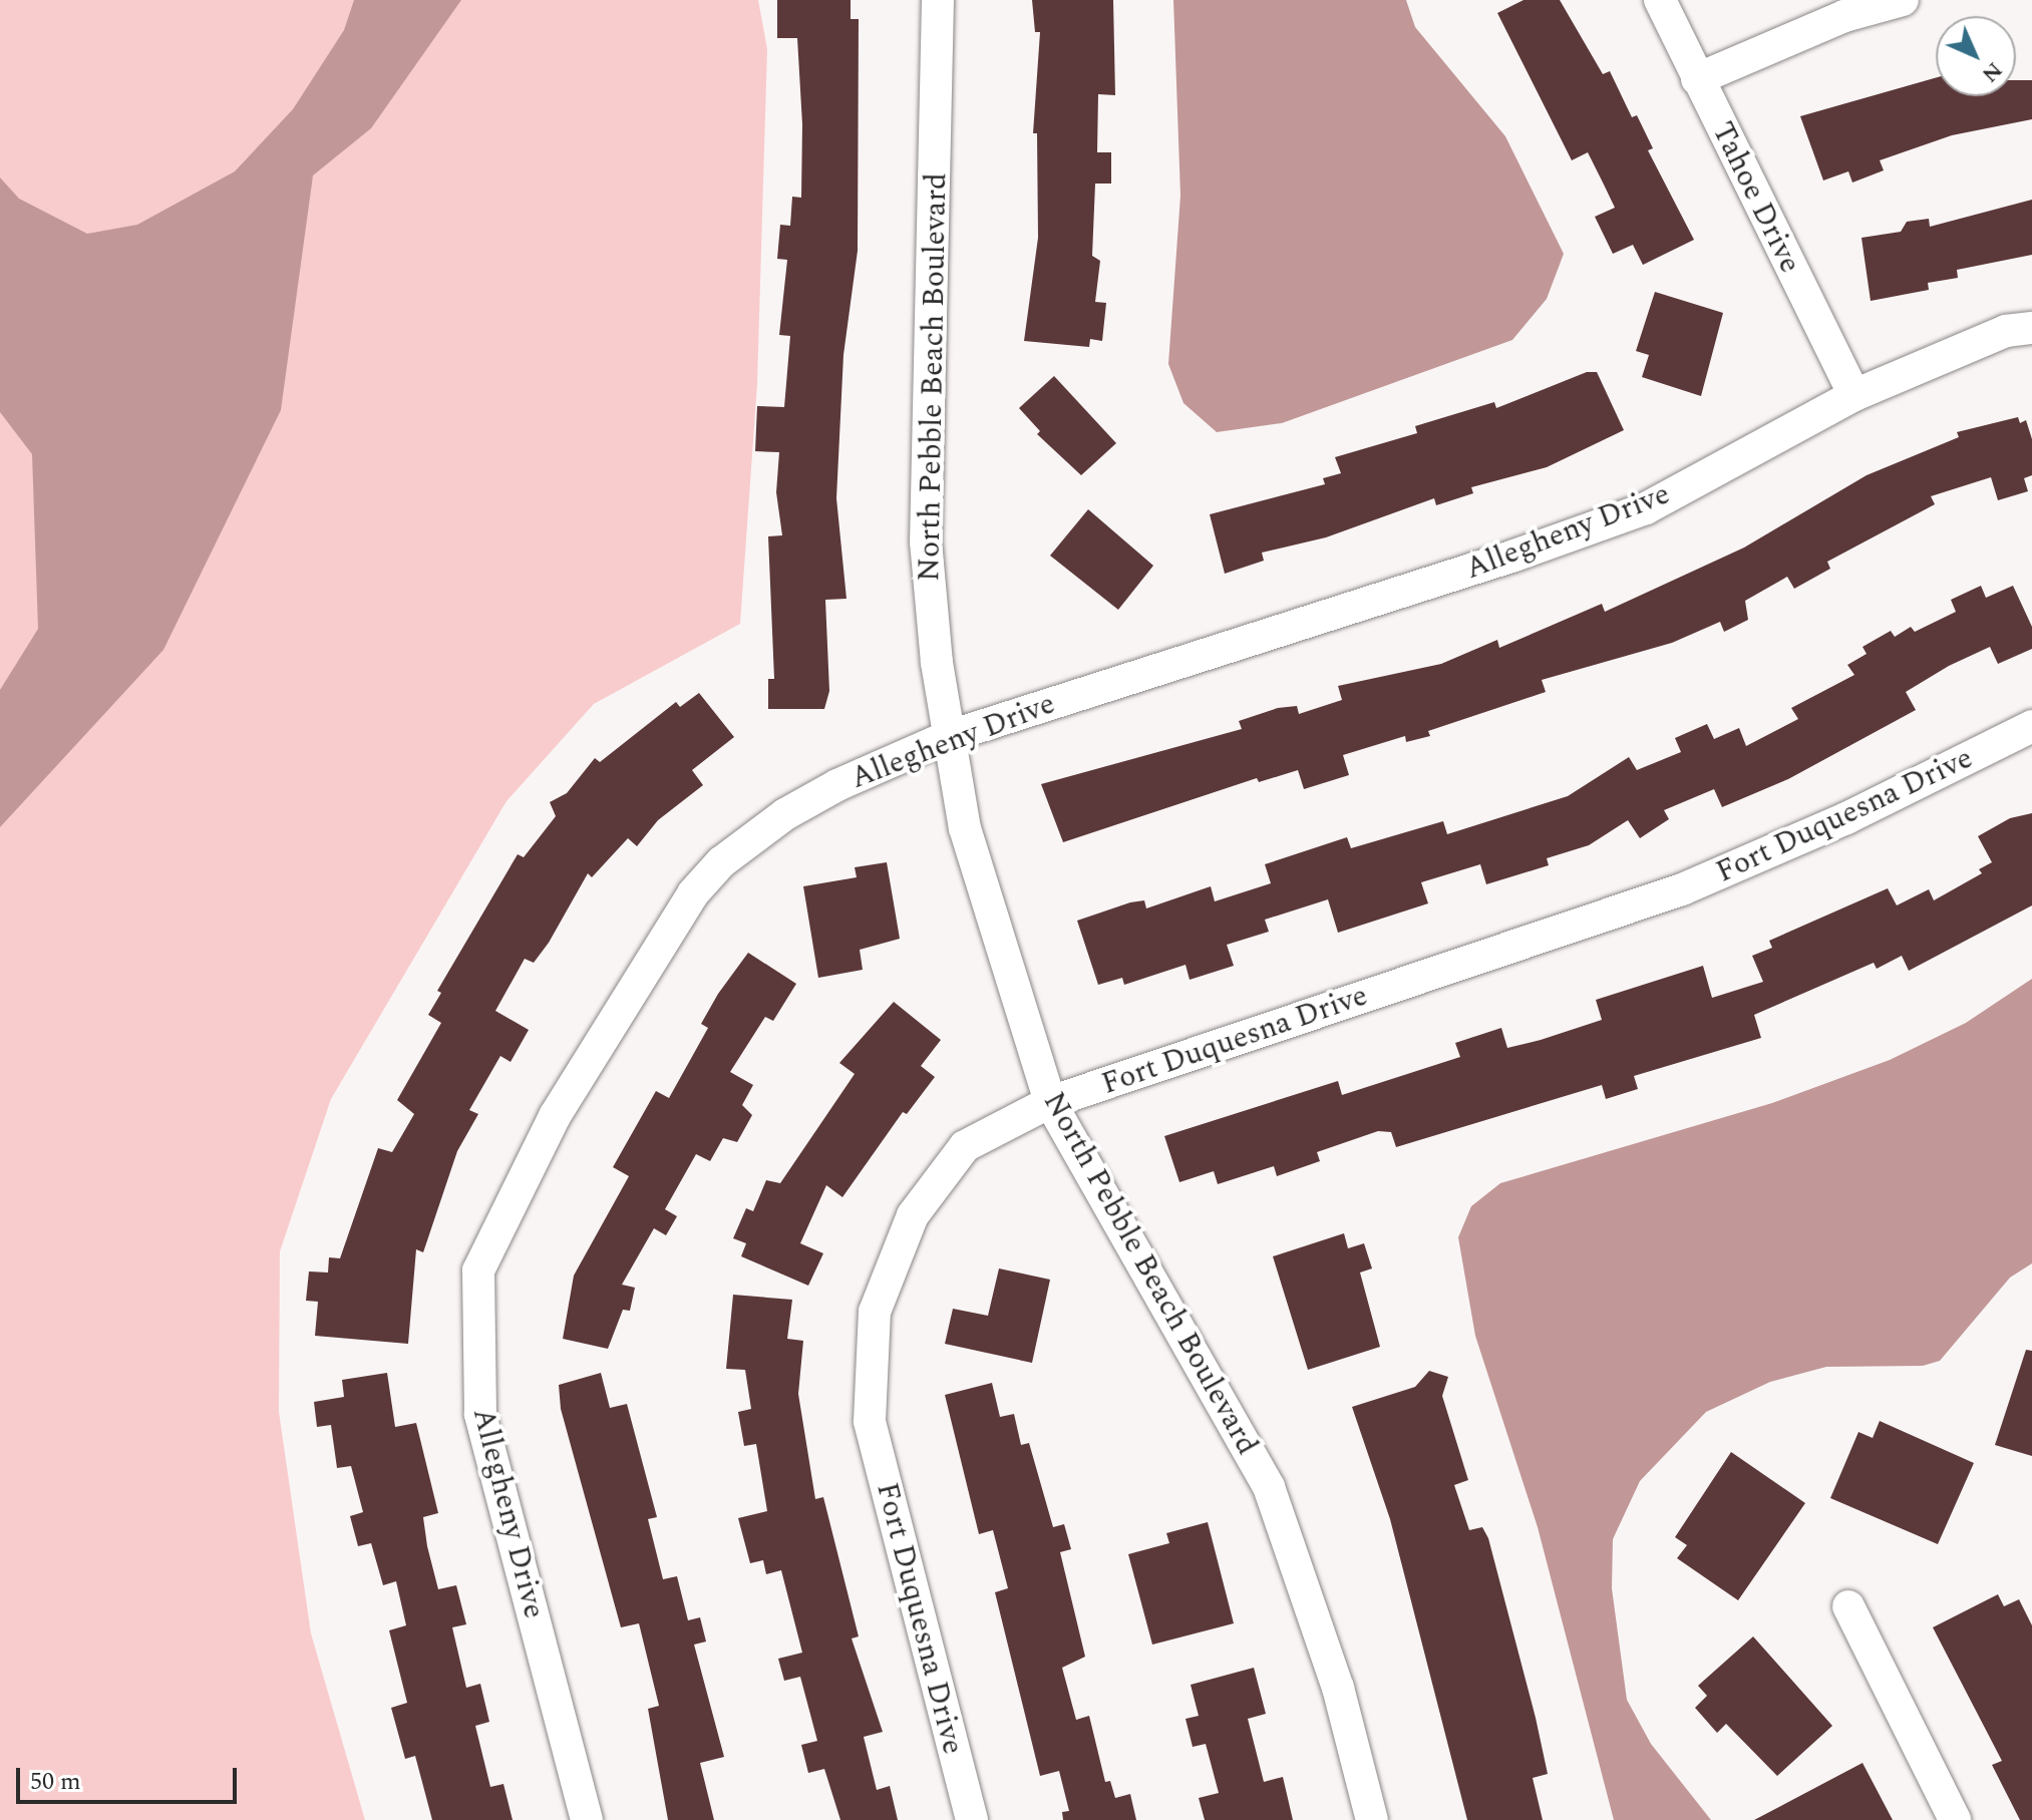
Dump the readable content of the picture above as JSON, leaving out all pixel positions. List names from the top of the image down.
{
  "streets": {
    "street": [
      "Tahoe Drive",
      "North Pebble Beach Boulevard",
      "Allegheny Drive",
      "Fort Duquesna Drive"
    ]
  },
  "crossings": [
    ["Tahoe Drive", "Allegheny Drive"],
    ["North Pebble Beach Boulevard", "Allegheny Drive"],
    ["North Pebble Beach Boulevard", "Fort Duquesna Drive"]
  ],
  "scale_bar": "50 m",
  "north": "bottom right"
}
